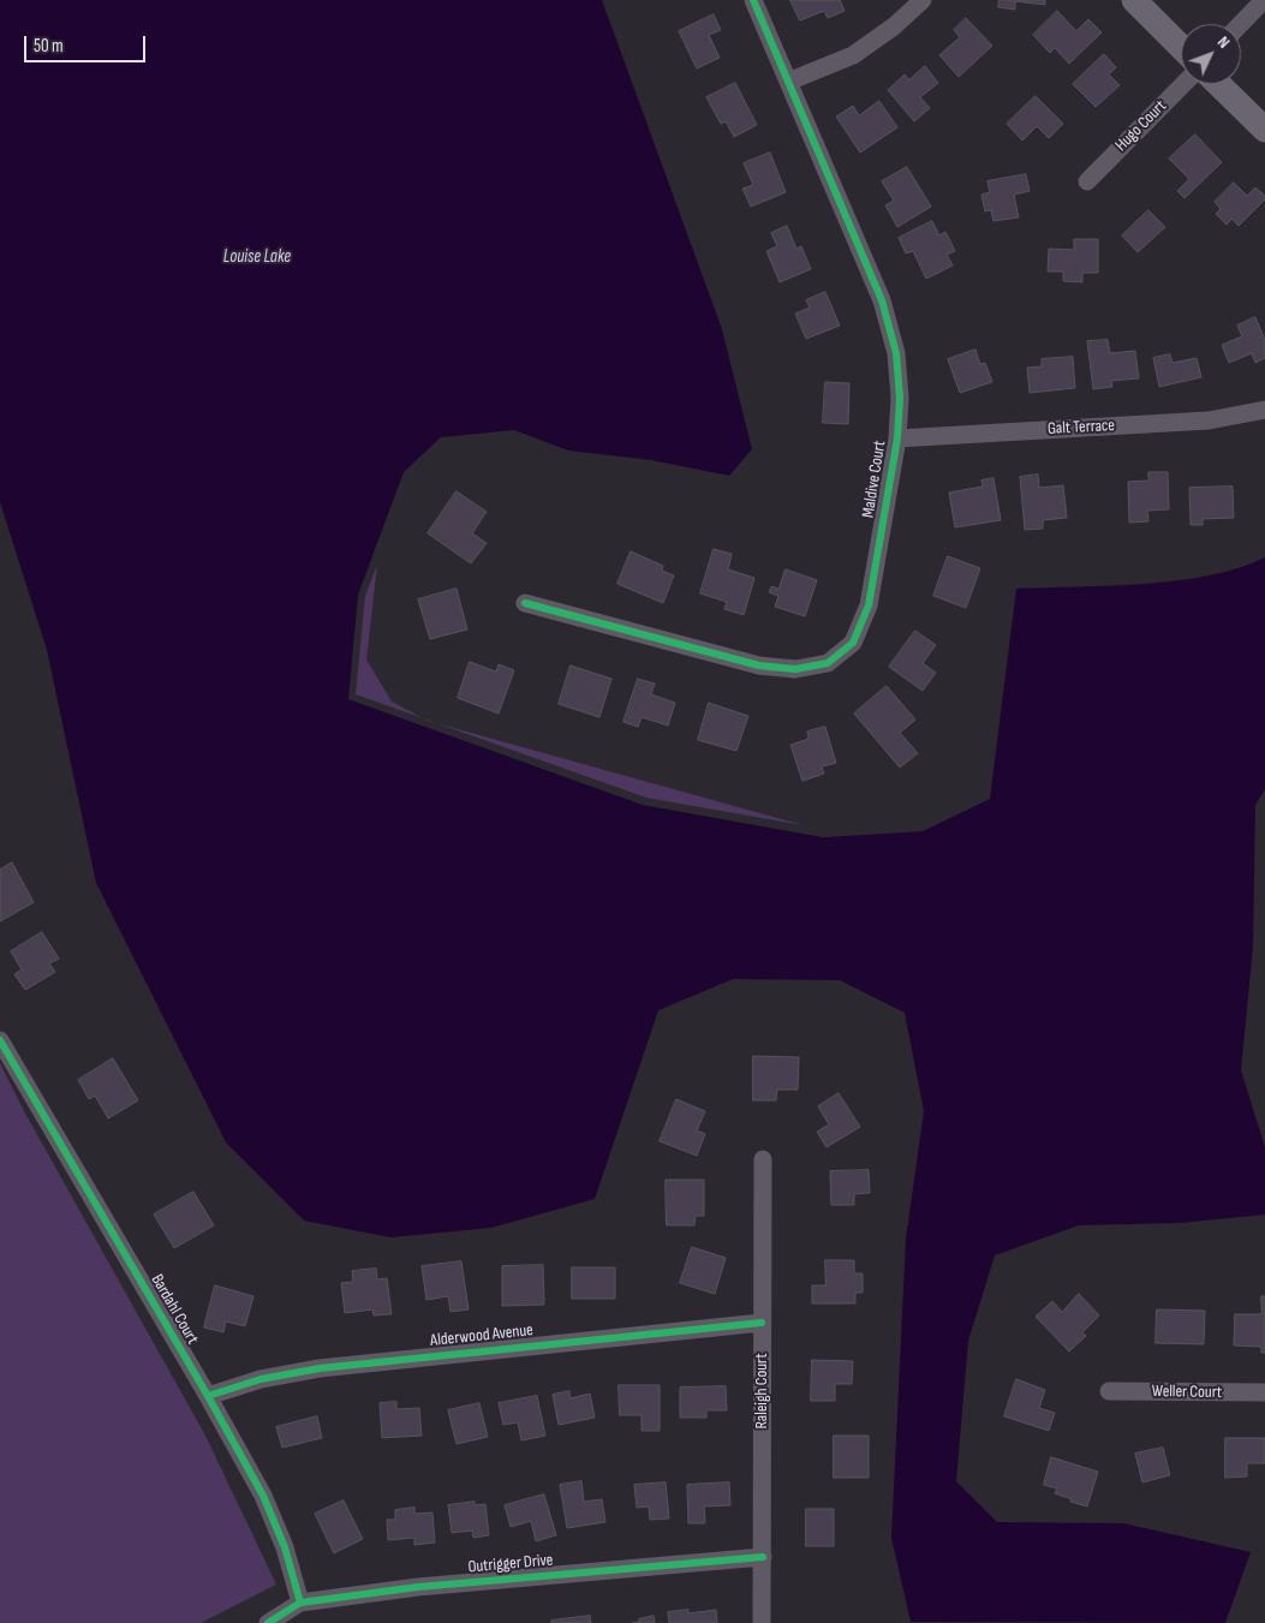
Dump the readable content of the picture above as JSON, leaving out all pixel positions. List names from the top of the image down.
{
  "streets": {
    "street": [
      "Hugo Court",
      "Galt Terrace",
      "Maldive Court",
      "Bardahl Court",
      "Alderwood Avenue",
      "Raleigh Court",
      "Weller Court",
      "Outrigger Drive"
    ]
  },
  "crossings": [
    ["Galt Terrace", "Maldive Court"],
    ["Bardahl Court", "Alderwood Avenue"],
    ["Bardahl Court", "Outrigger Drive"],
    ["Alderwood Avenue", "Raleigh Court"],
    ["Raleigh Court", "Outrigger Drive"]
  ],
  "water": ["Louise Lake"],
  "scale_bar": "50 m",
  "north": "top right"
}
